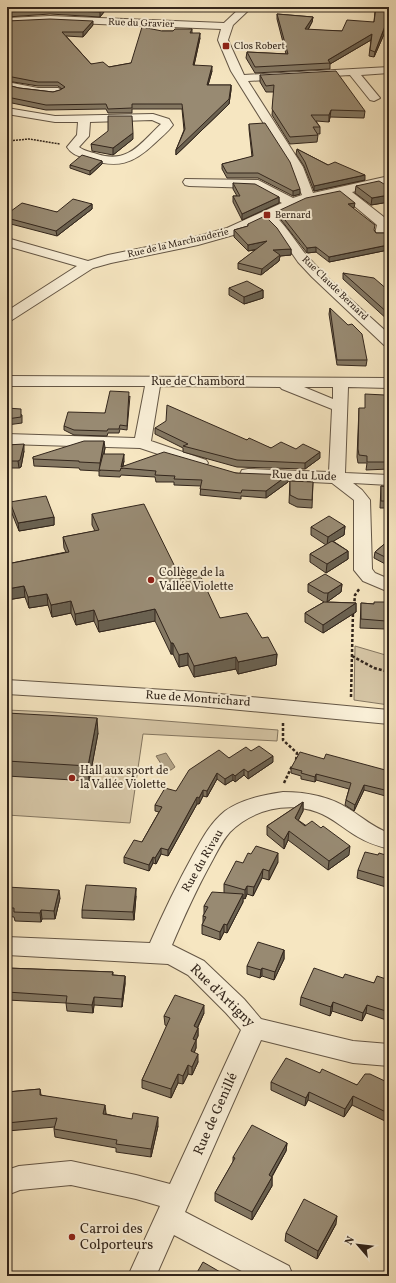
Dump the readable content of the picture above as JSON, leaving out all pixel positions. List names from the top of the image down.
{
  "streets": {
    "street": [
      "Rue du Gravier",
      "Rue de la Marchanderie",
      "Rue Claude Bernard",
      "Rue de Chambord",
      "Rue du Lude",
      "Rue de Montrichard",
      "Rue du Rivau",
      "Rue d'Artigny",
      "Rue de Genillé"
    ]
  },
  "crossings": [
    ["Rue de la Marchanderie", "Rue Claude Bernard"],
    ["Rue du Rivau", "Rue d'Artigny"],
    ["Rue d'Artigny", "Rue de Genillé"]
  ],
  "places": {
    "transit": ["Clos Robert", "Bernard"],
    "other": ["Collège de la Vallée Violette", "Hall aux sport de la Vallée Violette", "Carroi des Colporteurs"]
  },
  "north": "top left"
}
